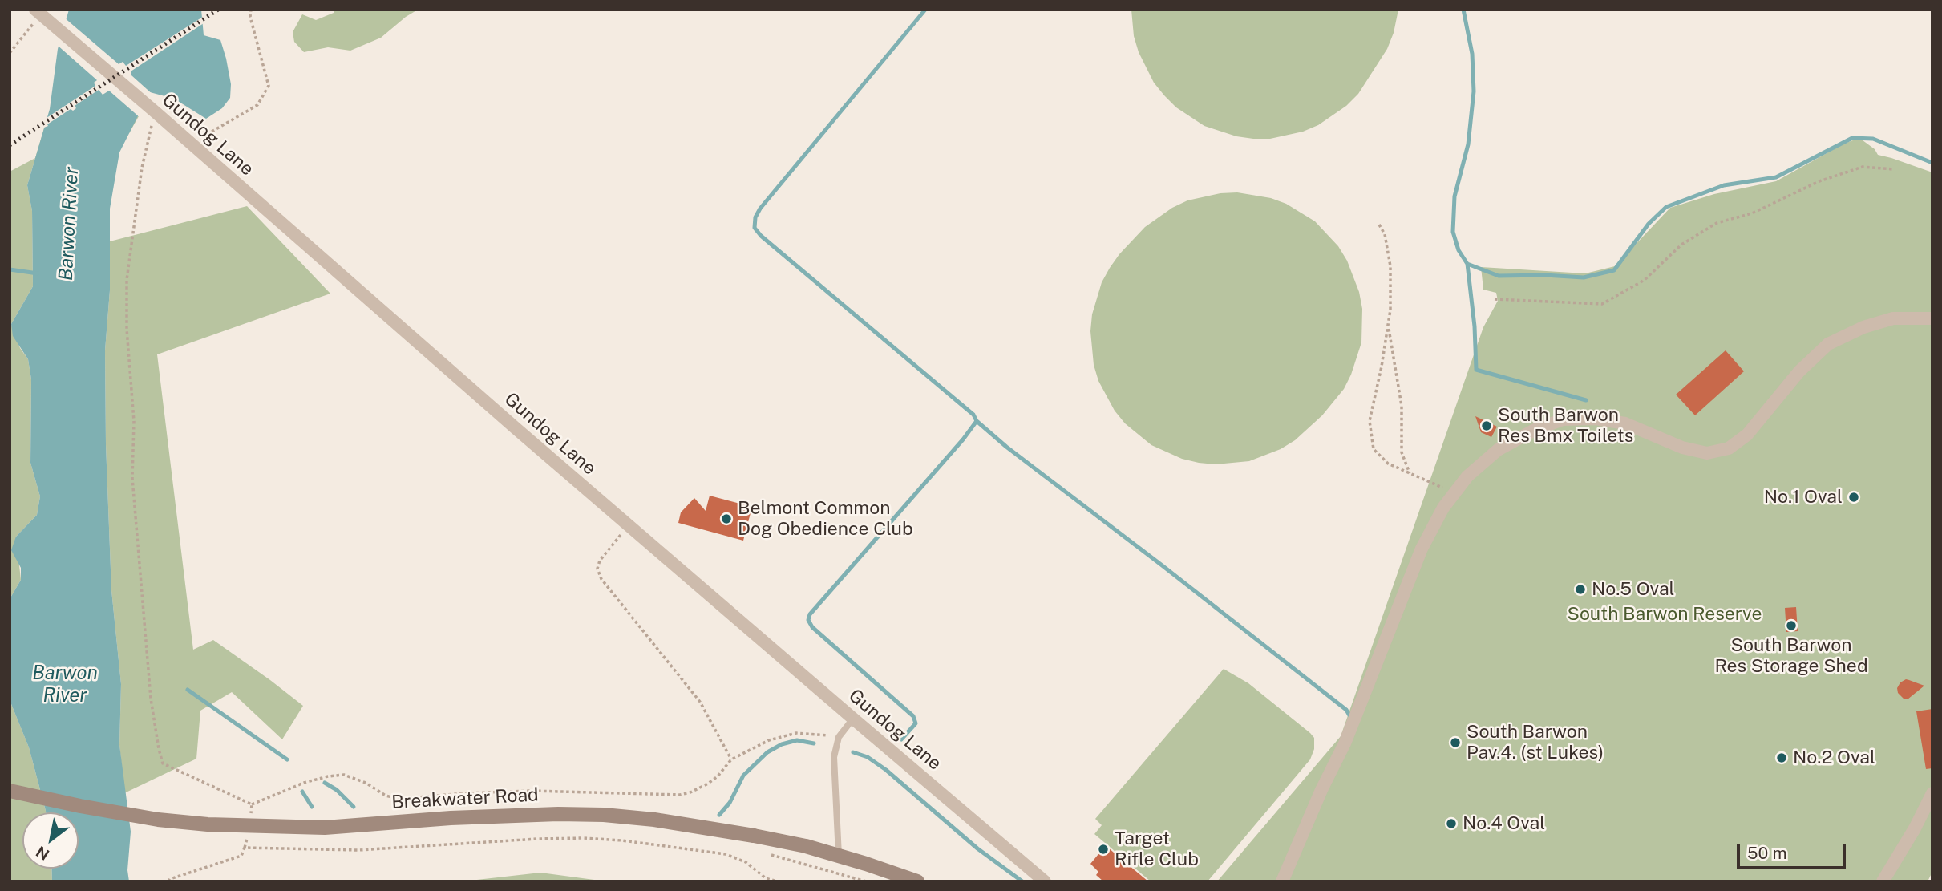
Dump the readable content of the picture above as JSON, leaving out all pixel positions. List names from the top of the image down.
{
  "streets": {
    "main road": ["Breakwater Road"],
    "street": ["Gundog Lane"]
  },
  "water": ["Barwon River"],
  "parks": ["South Barwon Reserve"],
  "places": [
    "South Barwon Res Bmx Toilets",
    "No.1 Oval",
    "Belmont Common Dog Obedience Club",
    "No.5 Oval",
    "South Barwon Res Storage Shed",
    "South Barwon Pav.4. (st Lukes)",
    "No.2 Oval",
    "No.4 Oval",
    "Target Rifle Club"
  ],
  "scale_bar": "50 m",
  "north": "bottom left"
}
